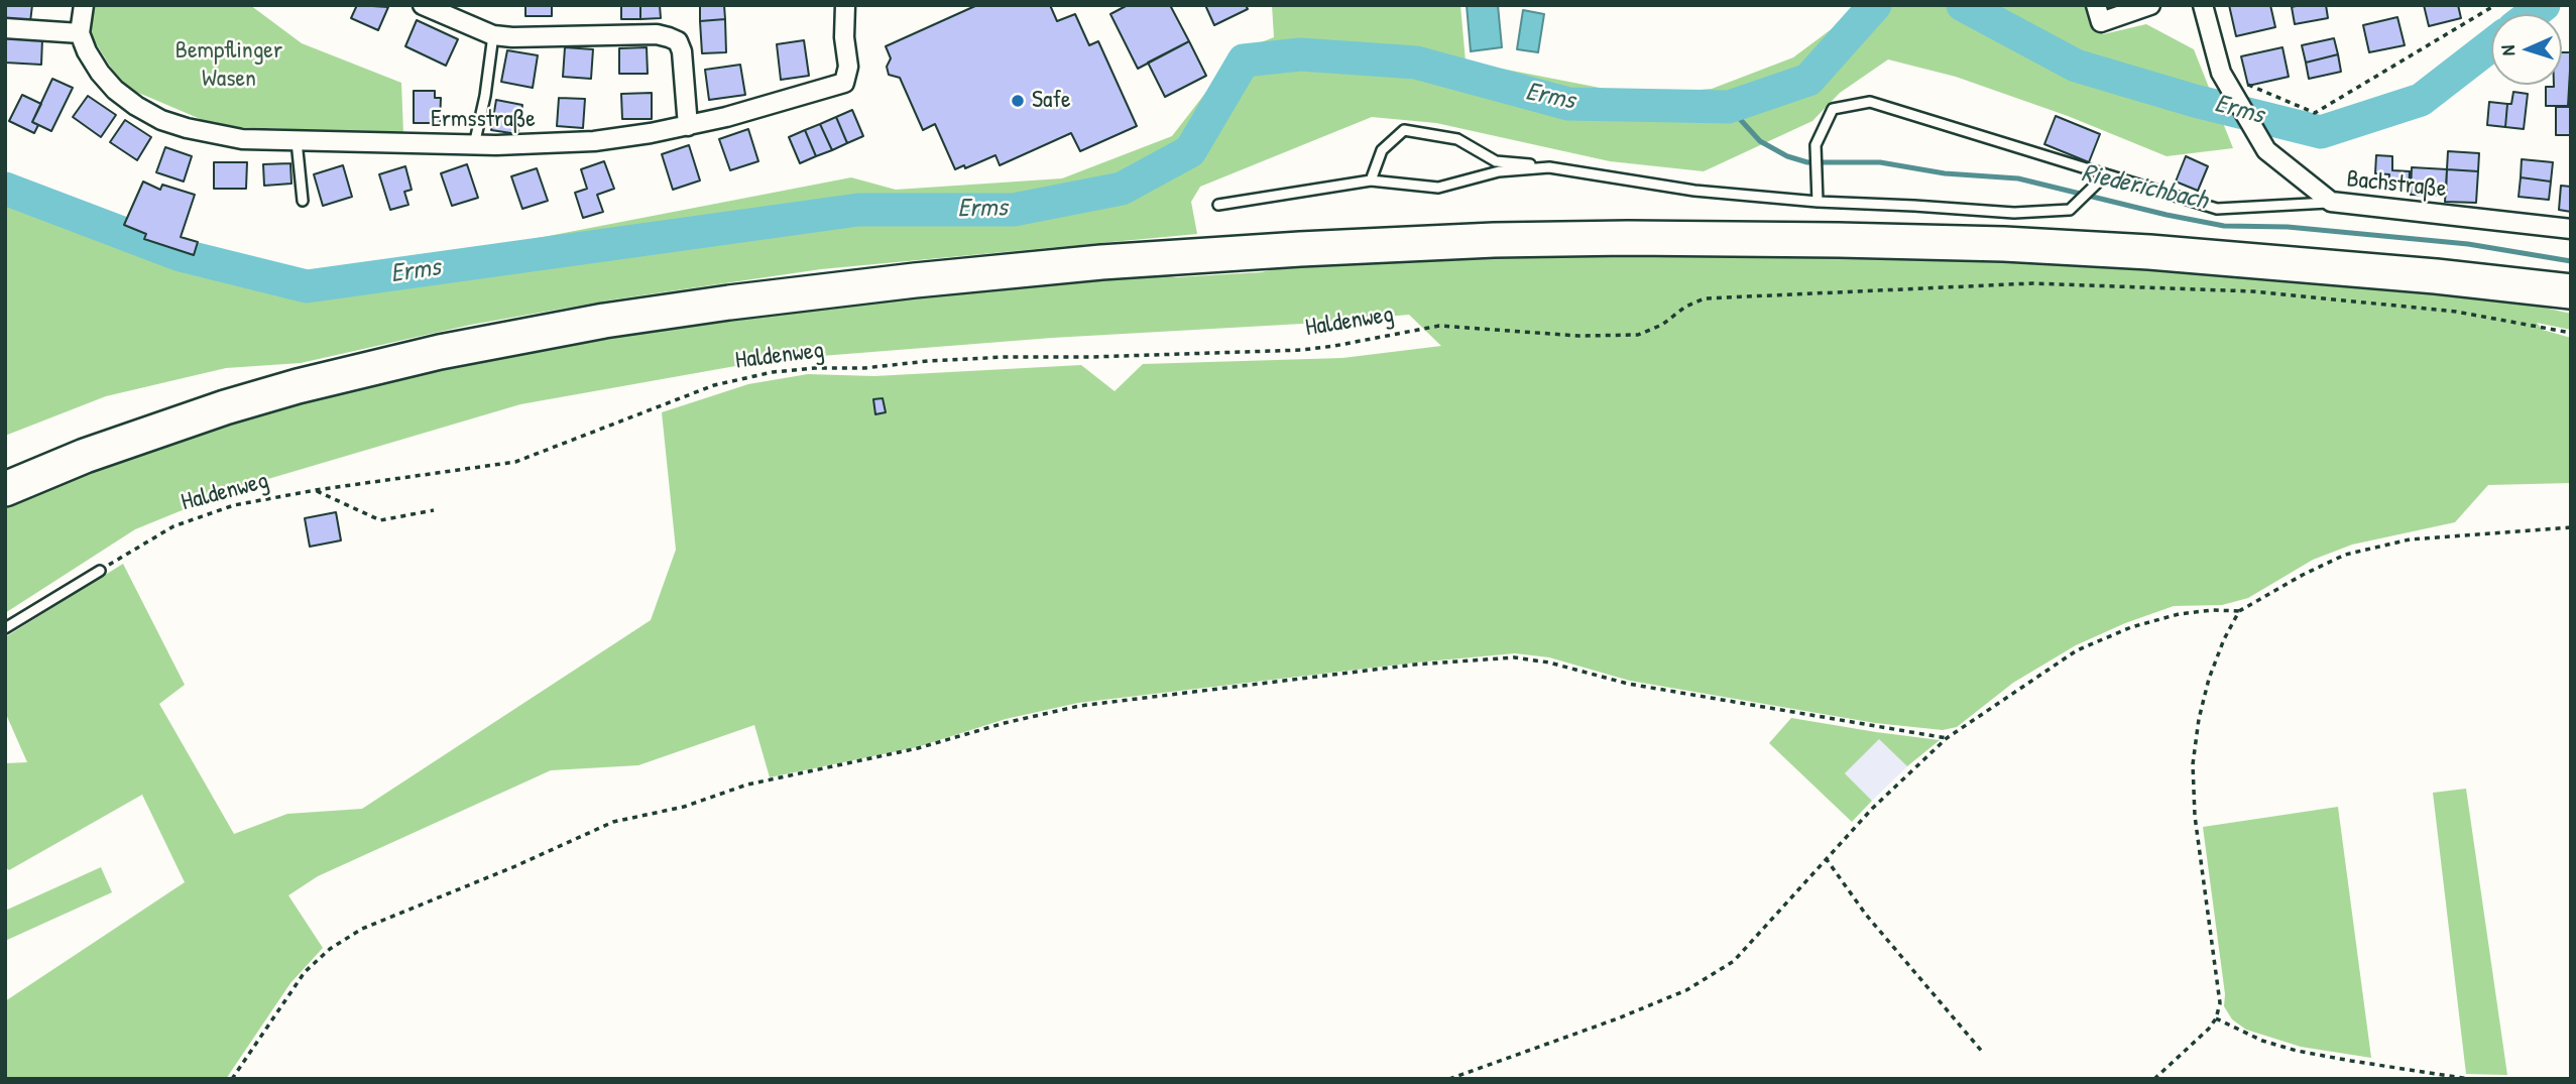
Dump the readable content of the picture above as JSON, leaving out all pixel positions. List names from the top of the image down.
{
  "streets": {
    "street": ["Ermsstraße", "Bachstraße"],
    "path": ["Haldenweg"]
  },
  "water": ["Erms", "Riederichbach"],
  "parks": ["Bempflinger Wasen"],
  "places": ["Safe"],
  "north": "left"
}
